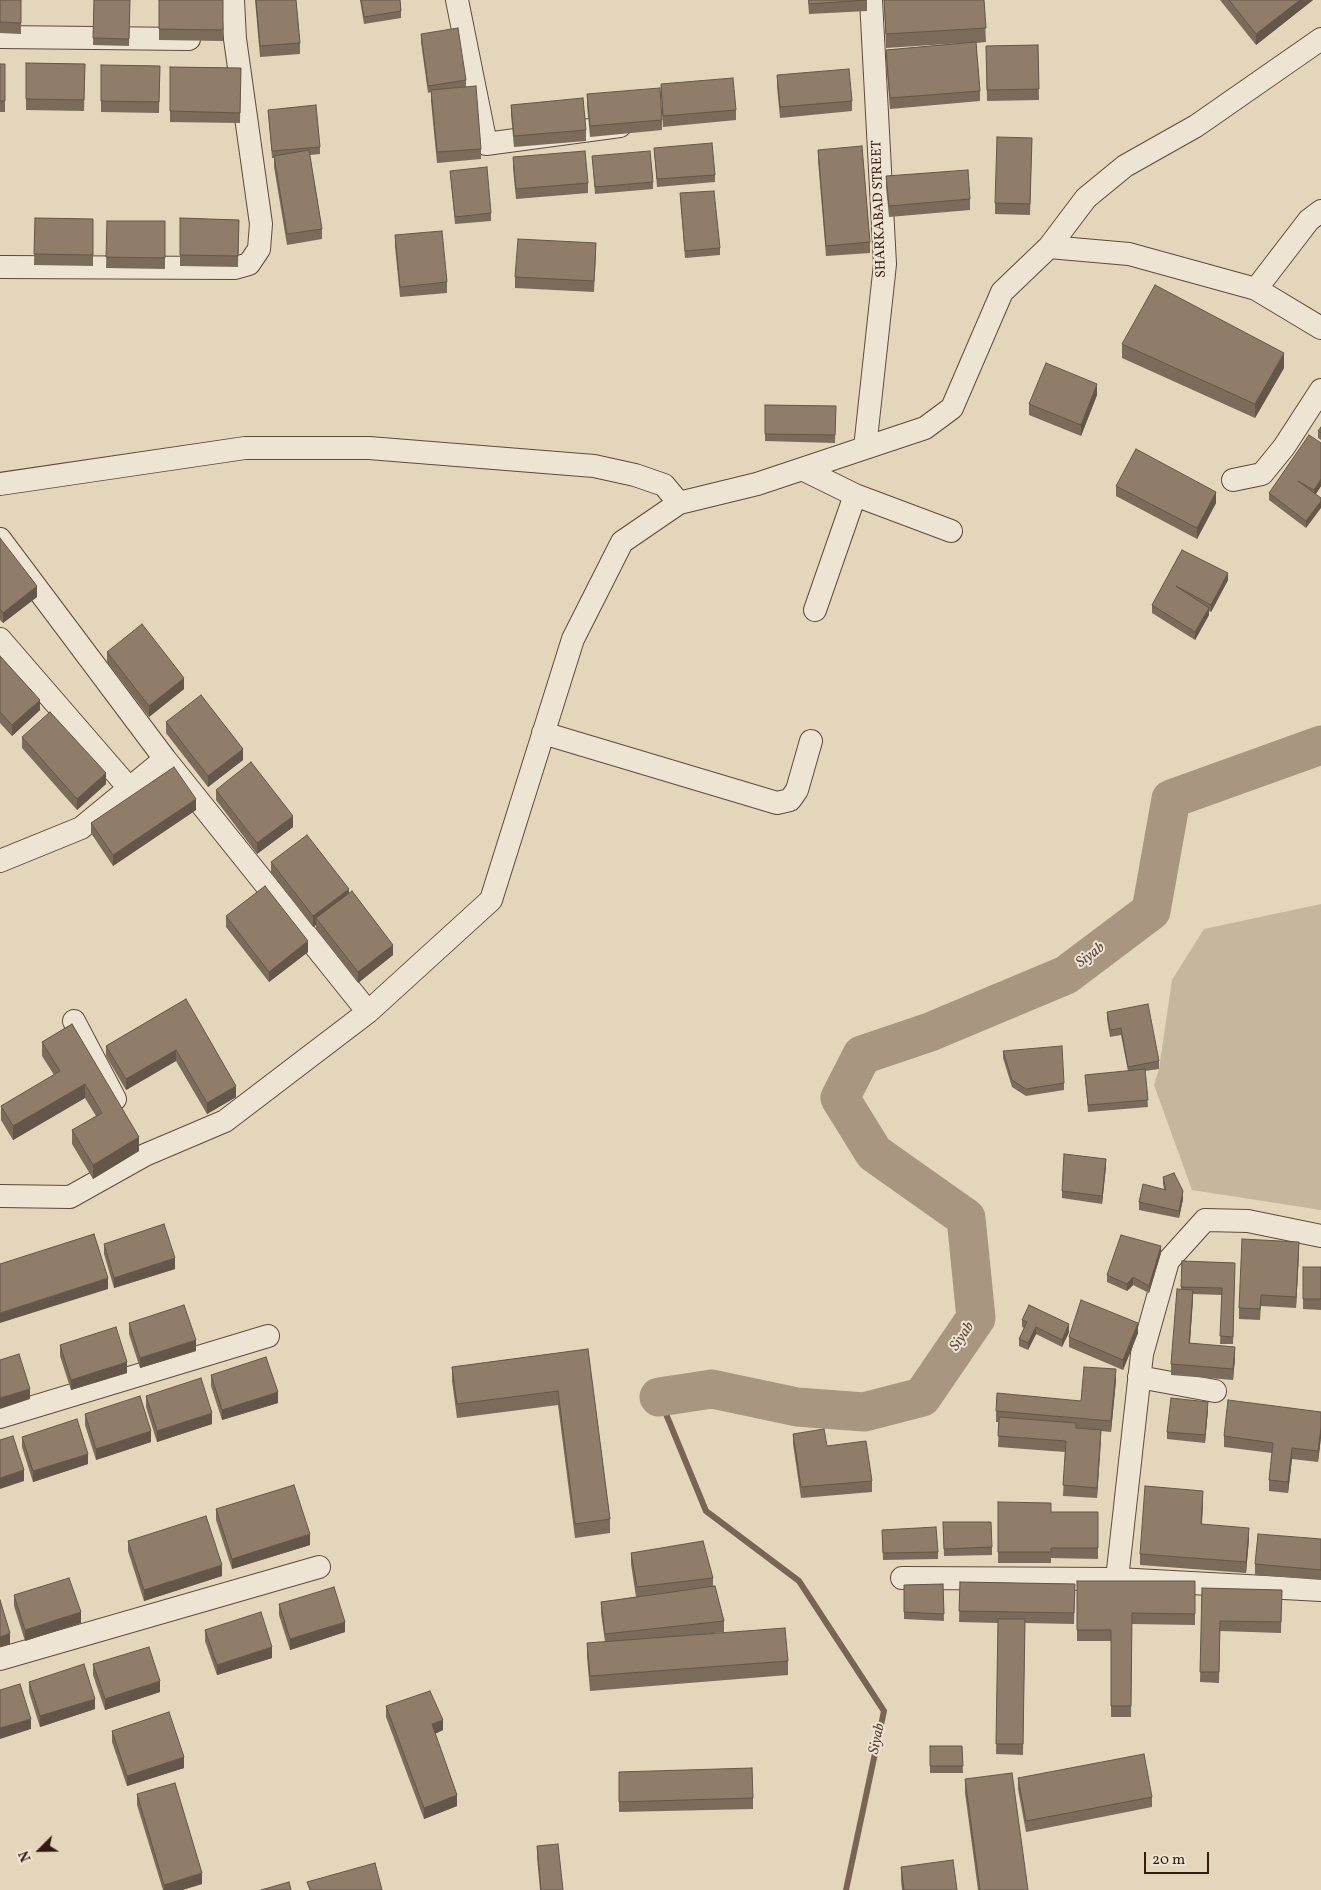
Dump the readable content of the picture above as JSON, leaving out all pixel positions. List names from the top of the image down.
{
  "streets": {
    "street": ["SHARKABAD STREET"]
  },
  "water": ["Siyab"],
  "scale_bar": "20 m",
  "north": "bottom left"
}
